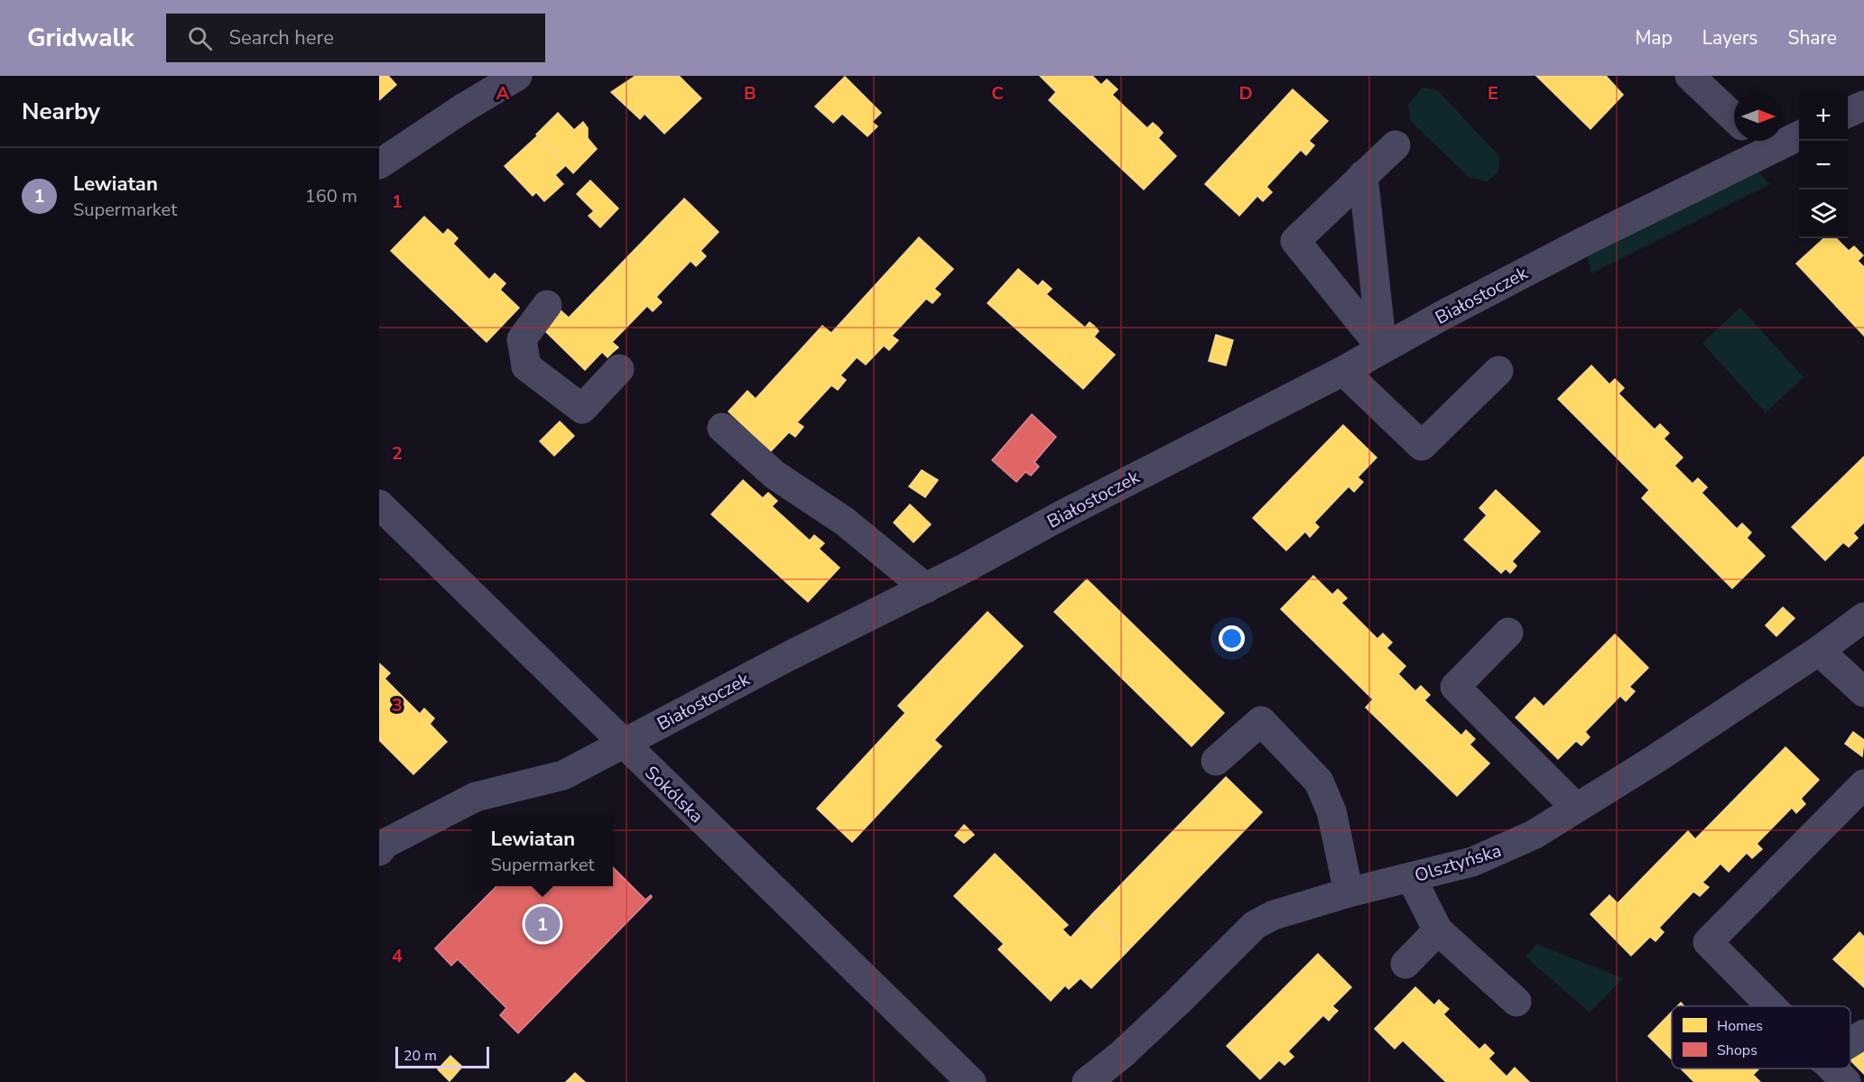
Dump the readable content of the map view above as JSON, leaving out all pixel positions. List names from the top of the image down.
{
  "streets": {
    "street": ["Białostoczek", "Sokólska", "Olsztyńska"]
  },
  "crossings": [
    ["Białostoczek", "Sokólska"]
  ],
  "legend": ["Homes", "Shops"],
  "scale_bar": "20 m",
  "north": "right",
  "page": {
    "header": "Gridwalk",
    "search": "Search here",
    "nav": ["Map", "Layers", "Share"],
    "heading": "Nearby",
    "map_buttons": ["+", "−"],
    "list": [
      {
        "mark": "1",
        "name": "Lewiatan",
        "note": "Supermarket",
        "value": "160 m"
      }
    ],
    "popup": ["Lewiatan", "Supermarket"],
    "pins": "1",
    "scale": "20 m"
  },
  "grid": {
    "columns": [
      "A",
      "B",
      "C",
      "D",
      "E"
    ],
    "rows": [
      "1",
      "2",
      "3",
      "4"
    ]
  }
}
